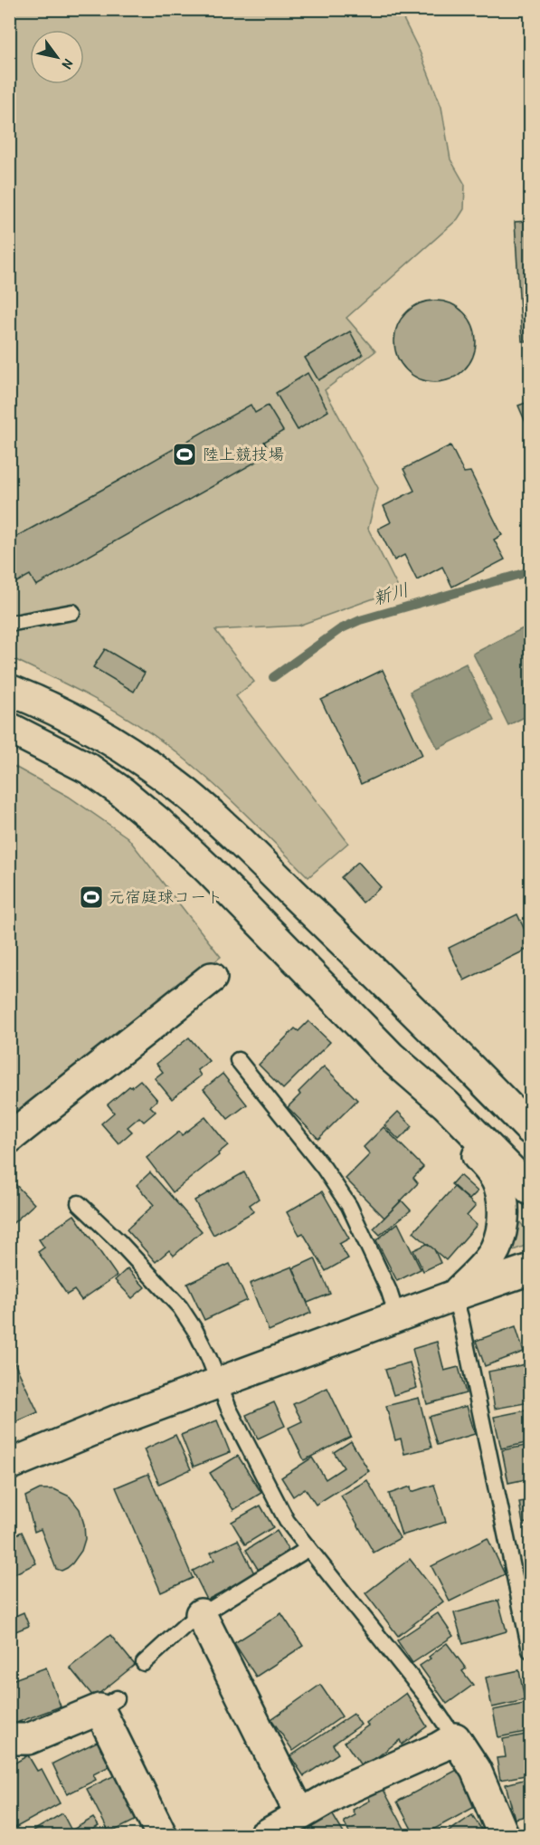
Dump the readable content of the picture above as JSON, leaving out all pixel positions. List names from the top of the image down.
{
  "water": ["新川"],
  "places": {
    "sports": ["陸上競技場", "元宿庭球コート"]
  },
  "north": "bottom right"
}
